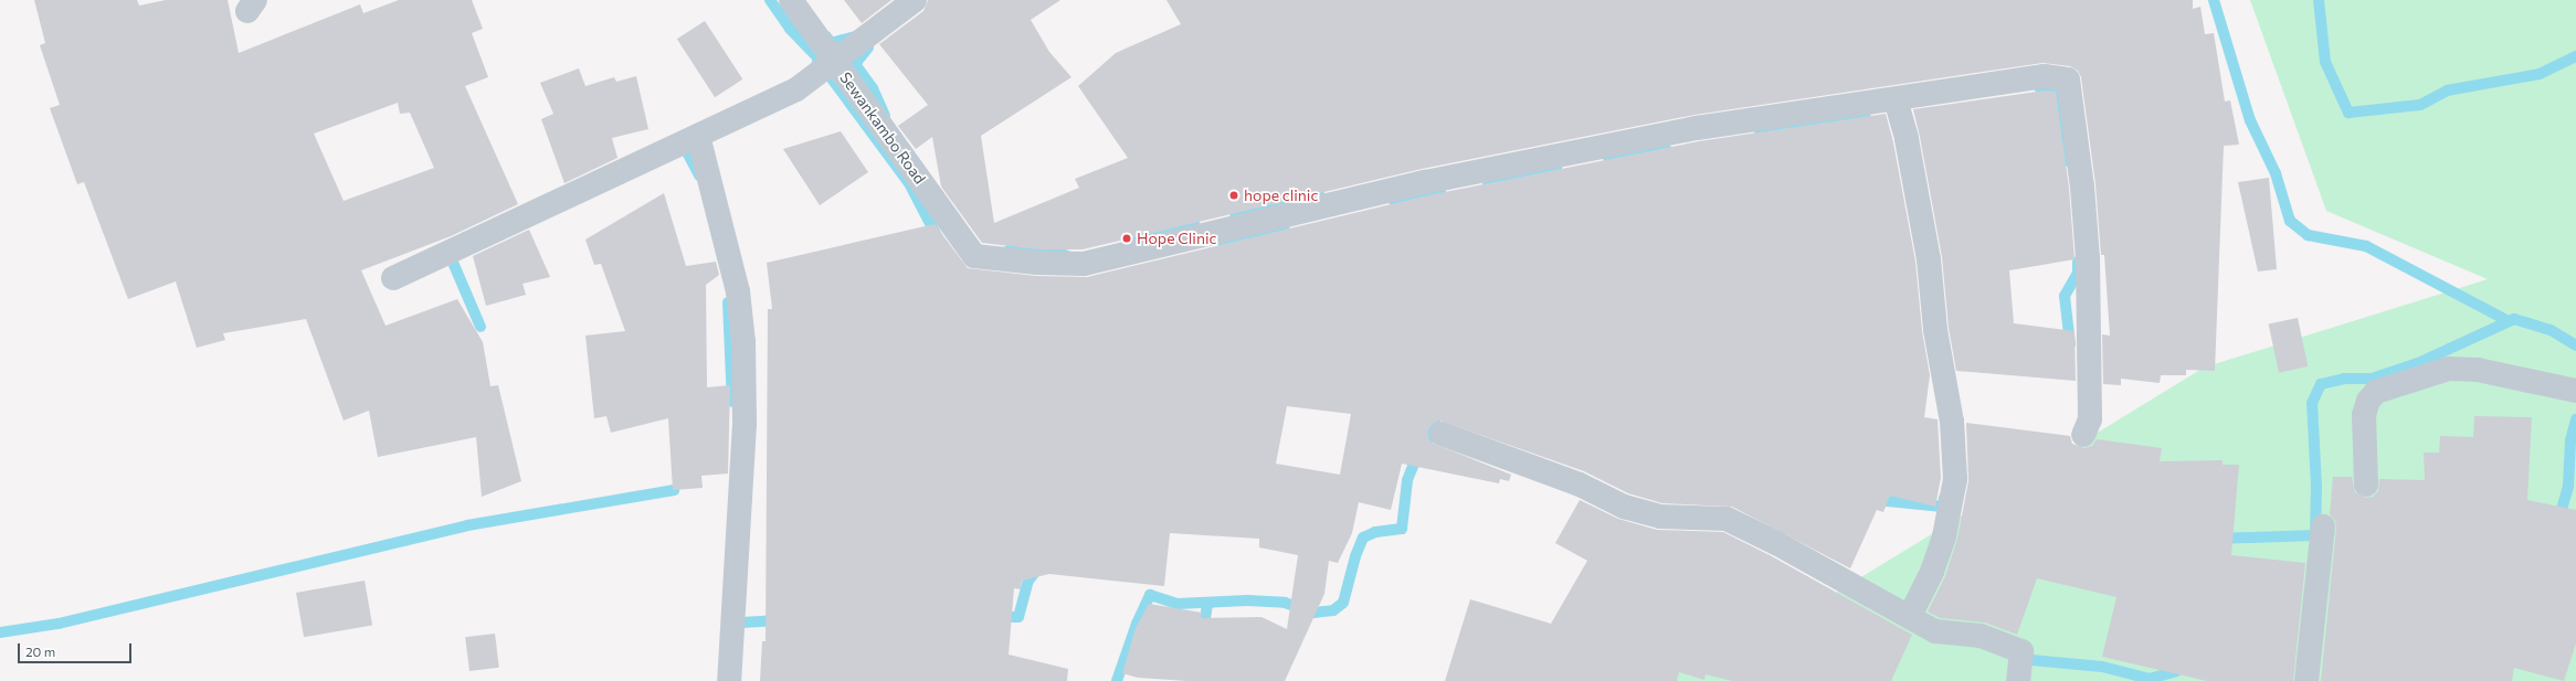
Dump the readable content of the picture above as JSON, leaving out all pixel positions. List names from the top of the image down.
{
  "streets": {
    "street": ["Sewankambo Road"]
  },
  "places": ["hope clinic", "Hope Clinic"],
  "scale_bar": "20 m"
}
